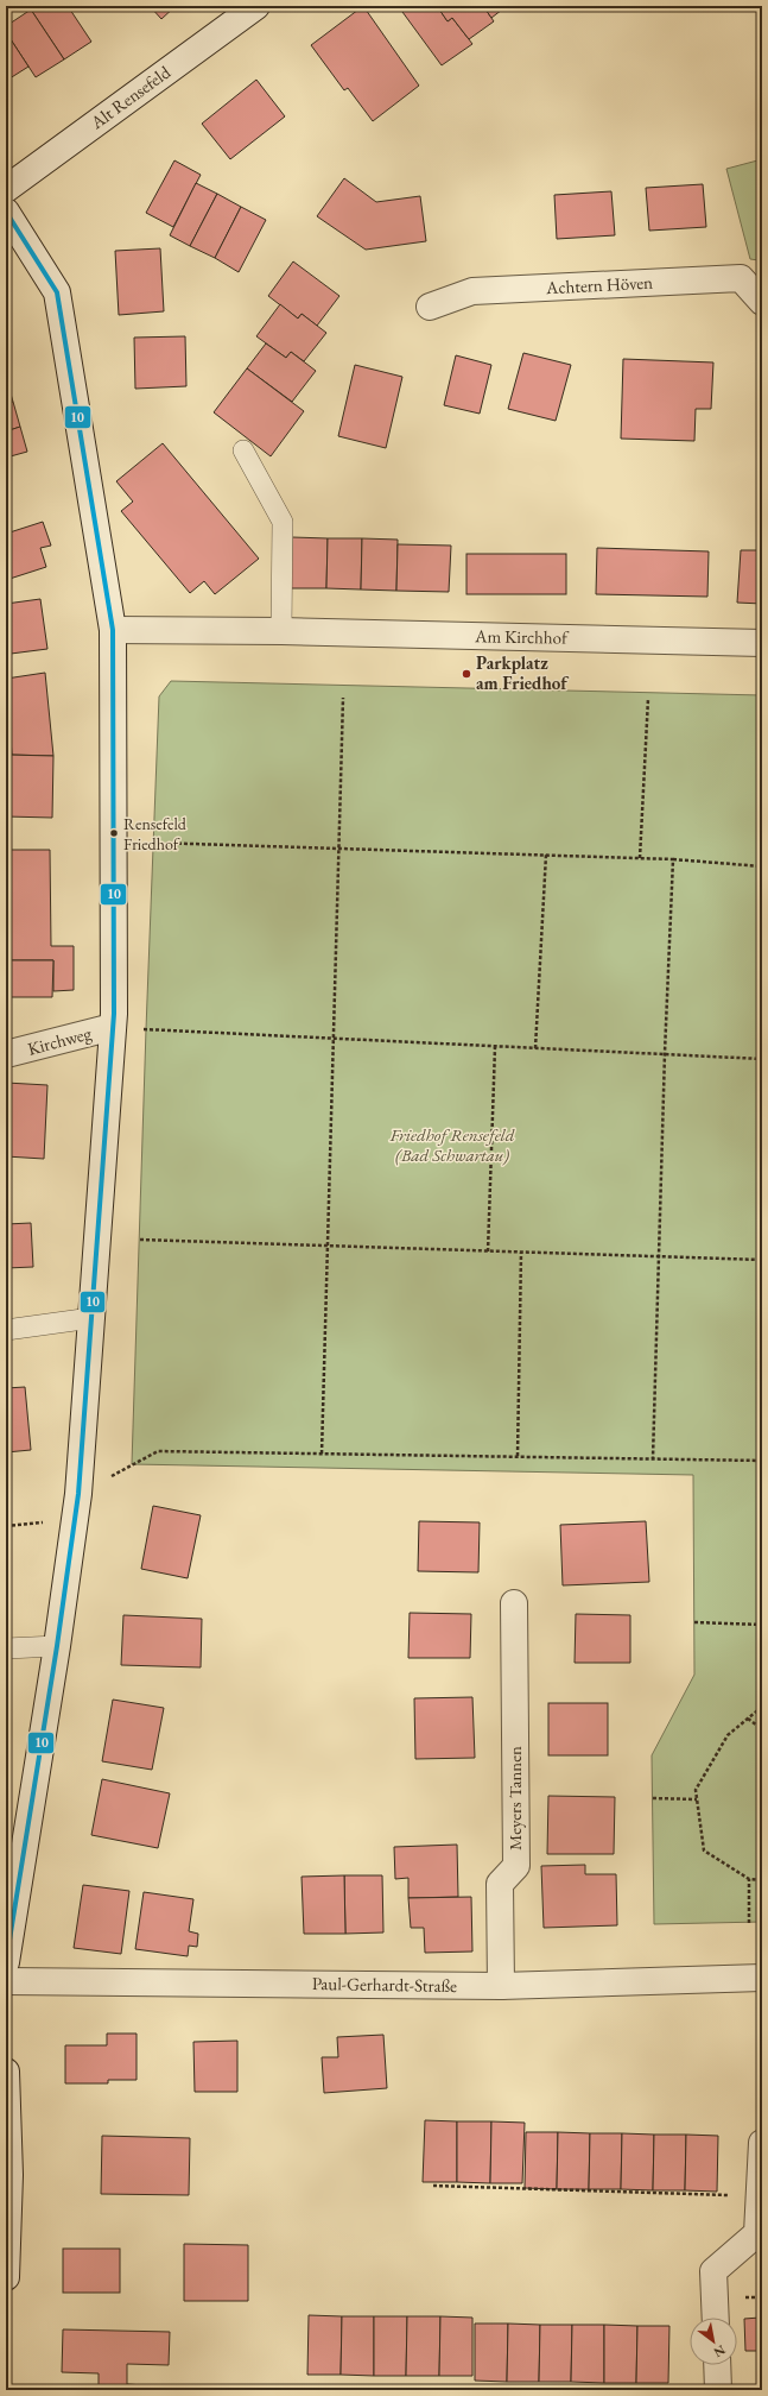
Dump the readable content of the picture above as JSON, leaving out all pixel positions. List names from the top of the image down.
{
  "streets": {
    "street": [
      "Alt Rensefeld",
      "Achtern Höven",
      "Am Kirchhof",
      "Kirchweg",
      "Meyers Tannen",
      "Paul-Gerhardt-Straße"
    ]
  },
  "crossings": [
    ["Meyers Tannen", "Paul-Gerhardt-Straße"]
  ],
  "parks": ["Friedhof Rensefeld (Bad Schwartau)"],
  "places": ["Parkplatz am Friedhof", "Rensefeld Friedhof"],
  "lines": ["transit line 10"],
  "north": "bottom right"
}
